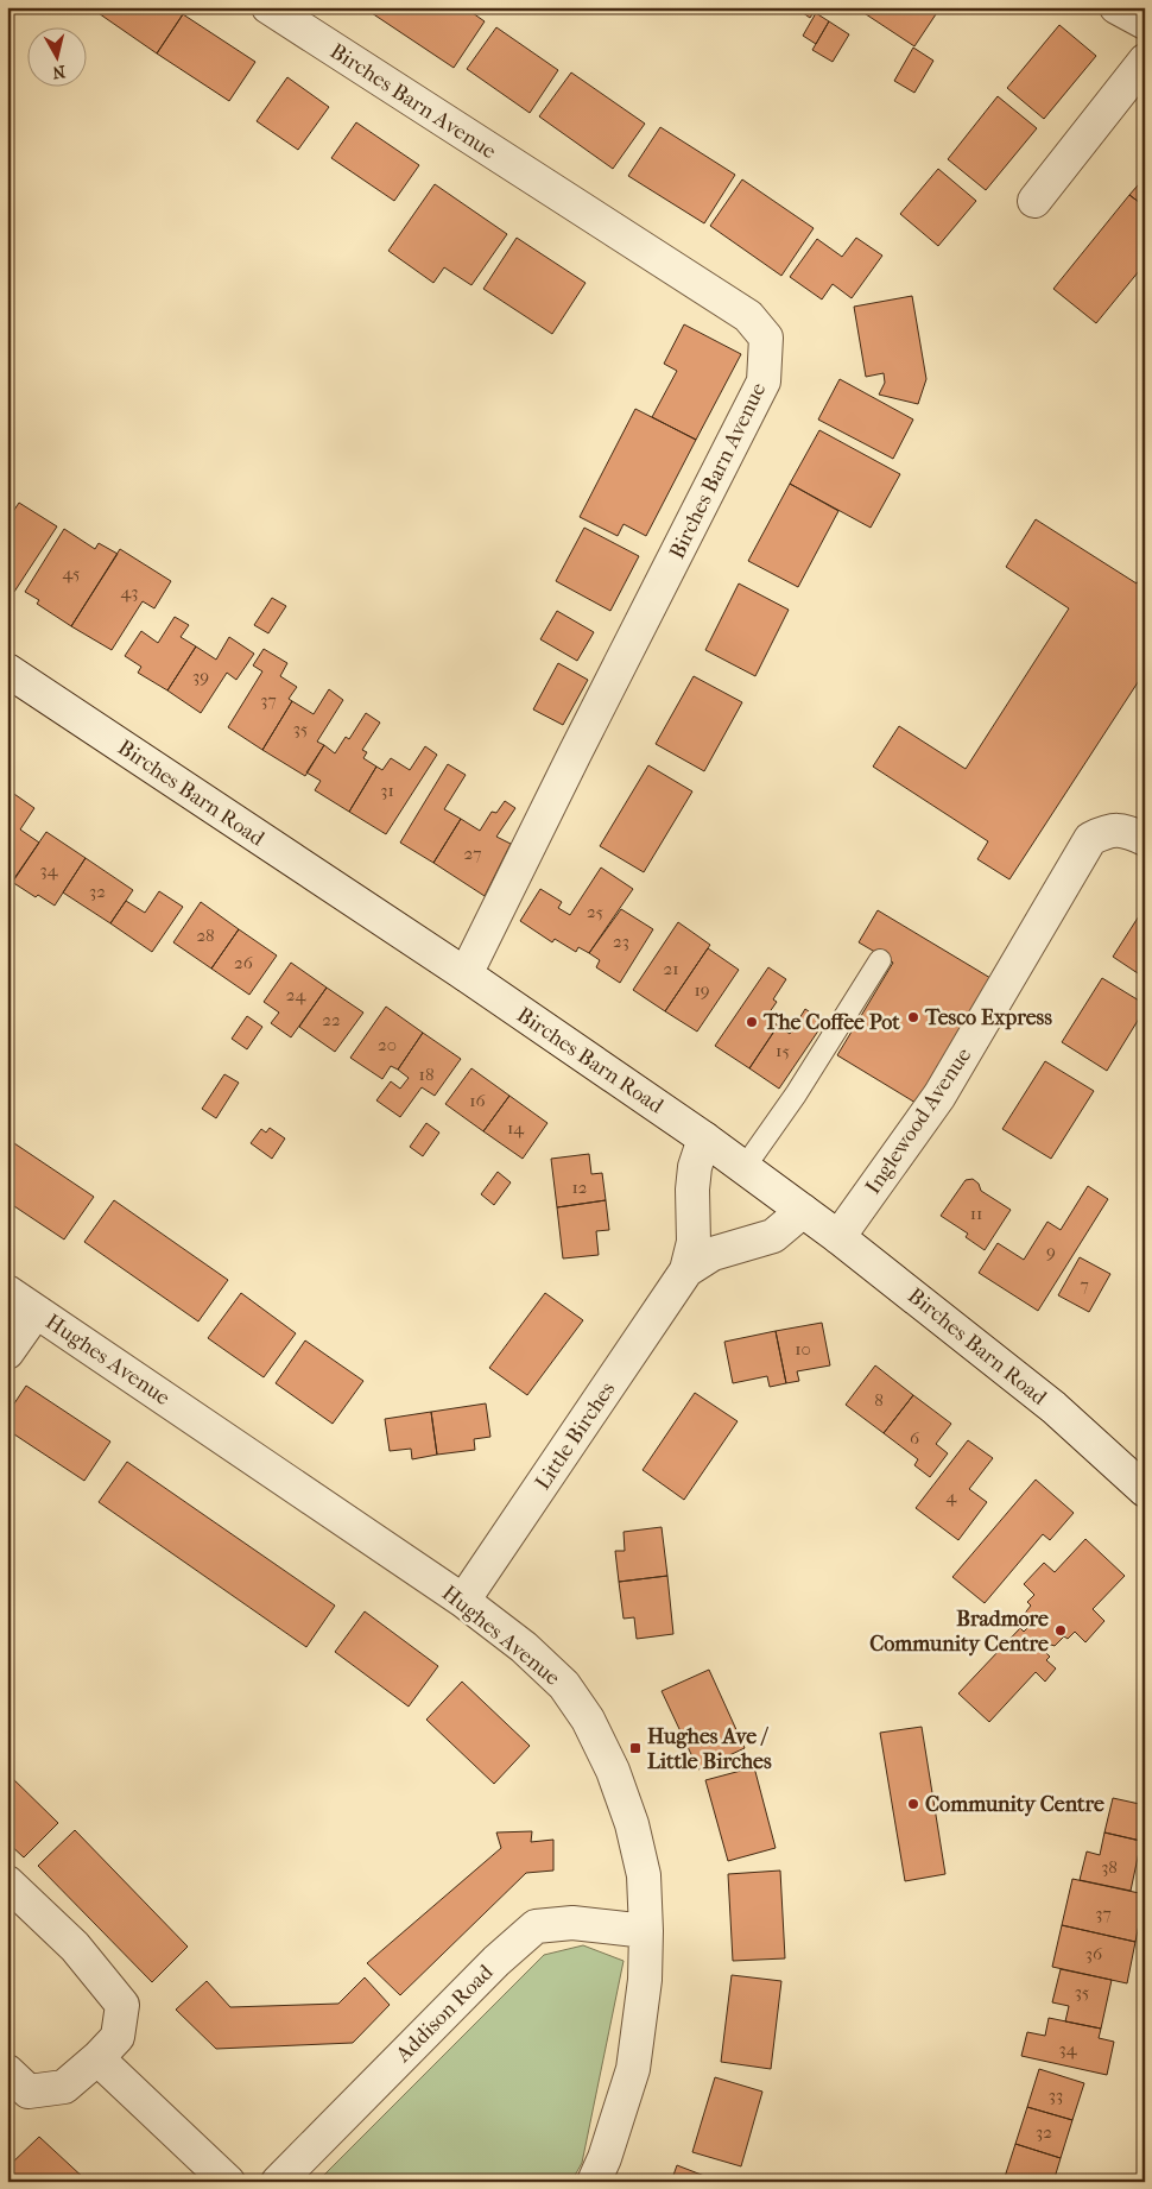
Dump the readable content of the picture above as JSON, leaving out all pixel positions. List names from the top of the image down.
{
  "streets": {
    "street": [
      "Birches Barn Avenue",
      "Birches Barn Road",
      "Inglewood Avenue",
      "Hughes Avenue",
      "Little Birches",
      "Addison Road"
    ]
  },
  "crossings": [
    ["Birches Barn Avenue", "Birches Barn Road"],
    ["Birches Barn Road", "Inglewood Avenue"],
    ["Birches Barn Road", "Little Birches"],
    ["Hughes Avenue", "Little Birches"],
    ["Hughes Avenue", "Addison Road"]
  ],
  "places": {
    "other": [
      "Tesco Express",
      "The Coffee Pot",
      "Bradmore Community Centre",
      "Community Centre"
    ],
    "transit": ["Hughes Ave / Little Birches"]
  },
  "house_numbers": [
    "45",
    "43",
    "39",
    "37",
    "35",
    "31",
    "27",
    "34",
    "32",
    "25",
    "28",
    "23",
    "26",
    "21",
    "19",
    "24",
    "22",
    "20",
    "15",
    "18",
    "16",
    "14",
    "12",
    "11",
    "9",
    "7",
    "10",
    "8",
    "6",
    "4",
    "38",
    "37",
    "36",
    "35",
    "34",
    "33",
    "32"
  ],
  "north": "bottom"
}
